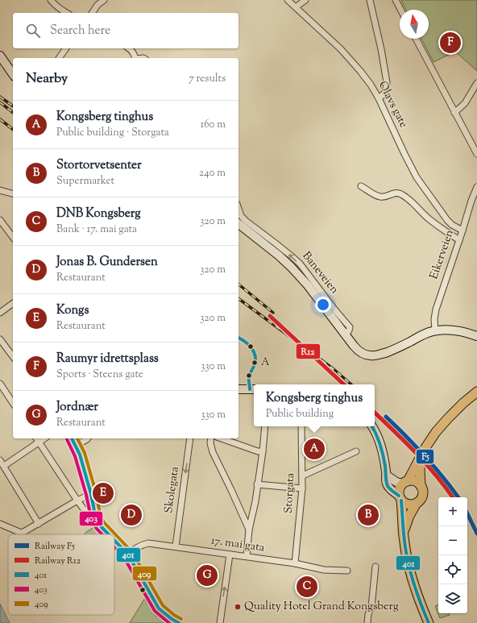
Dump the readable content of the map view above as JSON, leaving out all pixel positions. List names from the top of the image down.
{
  "streets": {
    "main road": ["Baneveien"],
    "street": [
      "Olavs gate",
      "Eikerveien",
      "Skolegata",
      "Storgata",
      "17. mai gata"
    ]
  },
  "crossings": [
    ["Olavs gate", "Eikerveien"],
    ["Eikerveien", "Baneveien"],
    ["Skolegata", "17. mai gata"],
    ["Storgata", "17. mai gata"]
  ],
  "one_way": ["Baneveien", "Skolegata"],
  "places": ["A", "Quality Hotel Grand Kongsberg"],
  "lines": [
    "rail line R12",
    "transit line 401",
    "rail line F5",
    "transit line 409",
    "transit line 403"
  ],
  "legend": [
    "Railway F5",
    "Railway R12",
    "401",
    "403",
    "409"
  ],
  "north": "top",
  "page": {
    "search": "Search here",
    "pins": [
      "F",
      "A",
      "E",
      "B",
      "D",
      "G",
      "C"
    ],
    "heading": ["Nearby", "7 results"],
    "list": [
      {
        "mark": "A",
        "name": "Kongsberg tinghus",
        "note": "Public building · Storgata",
        "value": "160 m"
      },
      {
        "mark": "B",
        "name": "Stortorvetsenter",
        "note": "Supermarket",
        "value": "240 m"
      },
      {
        "mark": "C",
        "name": "DNB Kongsberg",
        "note": "Bank · 17. mai gata",
        "value": "320 m"
      },
      {
        "mark": "D",
        "name": "Jonas B. Gundersen",
        "note": "Restaurant",
        "value": "320 m"
      },
      {
        "mark": "E",
        "name": "Kongs",
        "note": "Restaurant",
        "value": "320 m"
      },
      {
        "mark": "F",
        "name": "Raumyr idrettsplass",
        "note": "Sports · Steens gate",
        "value": "330 m"
      },
      {
        "mark": "G",
        "name": "Jordnær",
        "note": "Restaurant",
        "value": "330 m"
      }
    ],
    "popup": ["Kongsberg tinghus", "Public building"],
    "map_buttons": ["+", "−"]
  }
}
